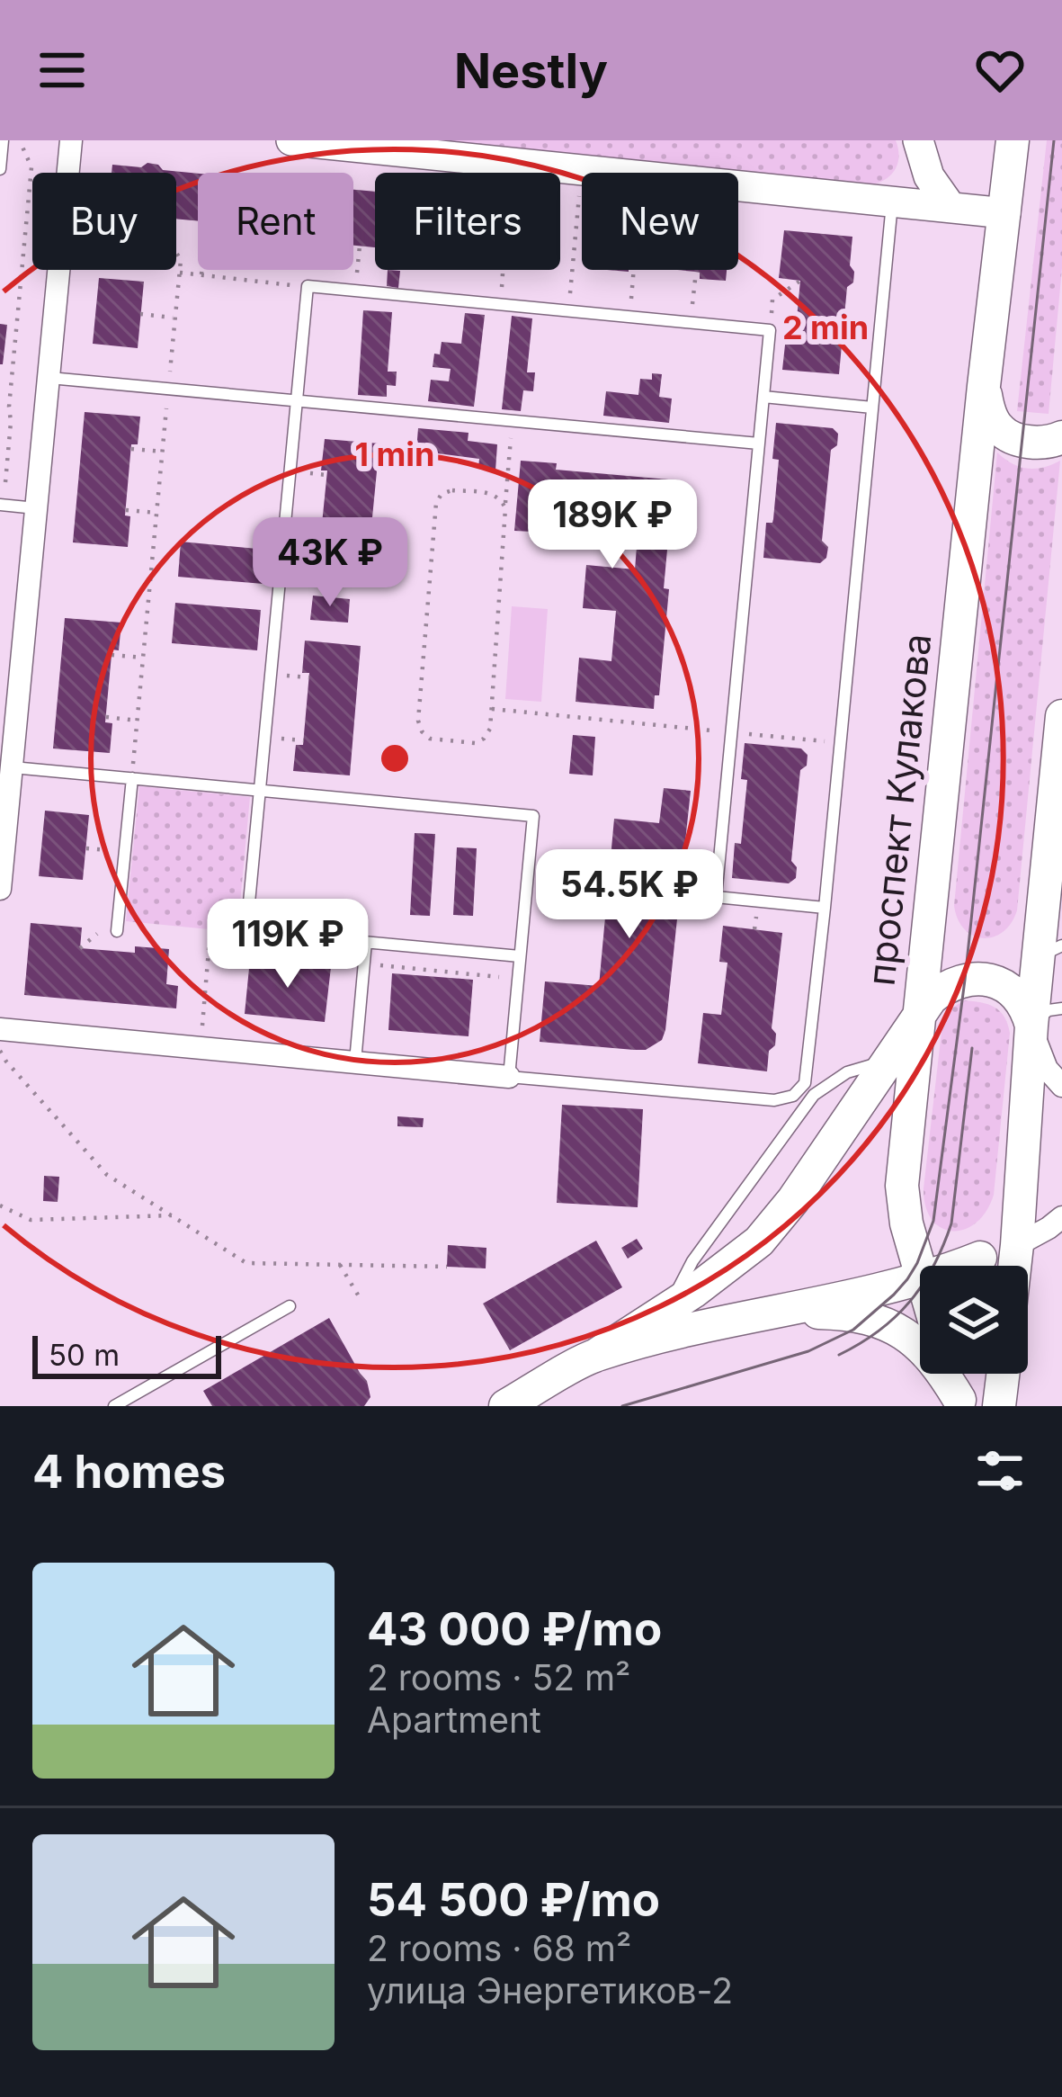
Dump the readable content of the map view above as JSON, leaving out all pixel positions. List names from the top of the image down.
{
  "streets": {
    "main road": ["проспект Кулакова"]
  },
  "scale_bar": "50 m",
  "page": {
    "header": "Nestly",
    "chip": [
      "Buy",
      "Rent",
      "Filters",
      "New"
    ],
    "price": [
      "189K ₽",
      "43K ₽",
      "54.5K ₽",
      "119K ₽"
    ],
    "scale": "50 m",
    "heading": "4 homes",
    "list": [
      {
        "name": "43 000 ₽/mo",
        "note": "2 rooms · 52 m² · Apartment"
      },
      {
        "name": "54 500 ₽/mo",
        "note": "2 rooms · 68 m² · улица Энергетиков-2"
      }
    ]
  },
  "rings": ["2 min", "1 min"]
}
